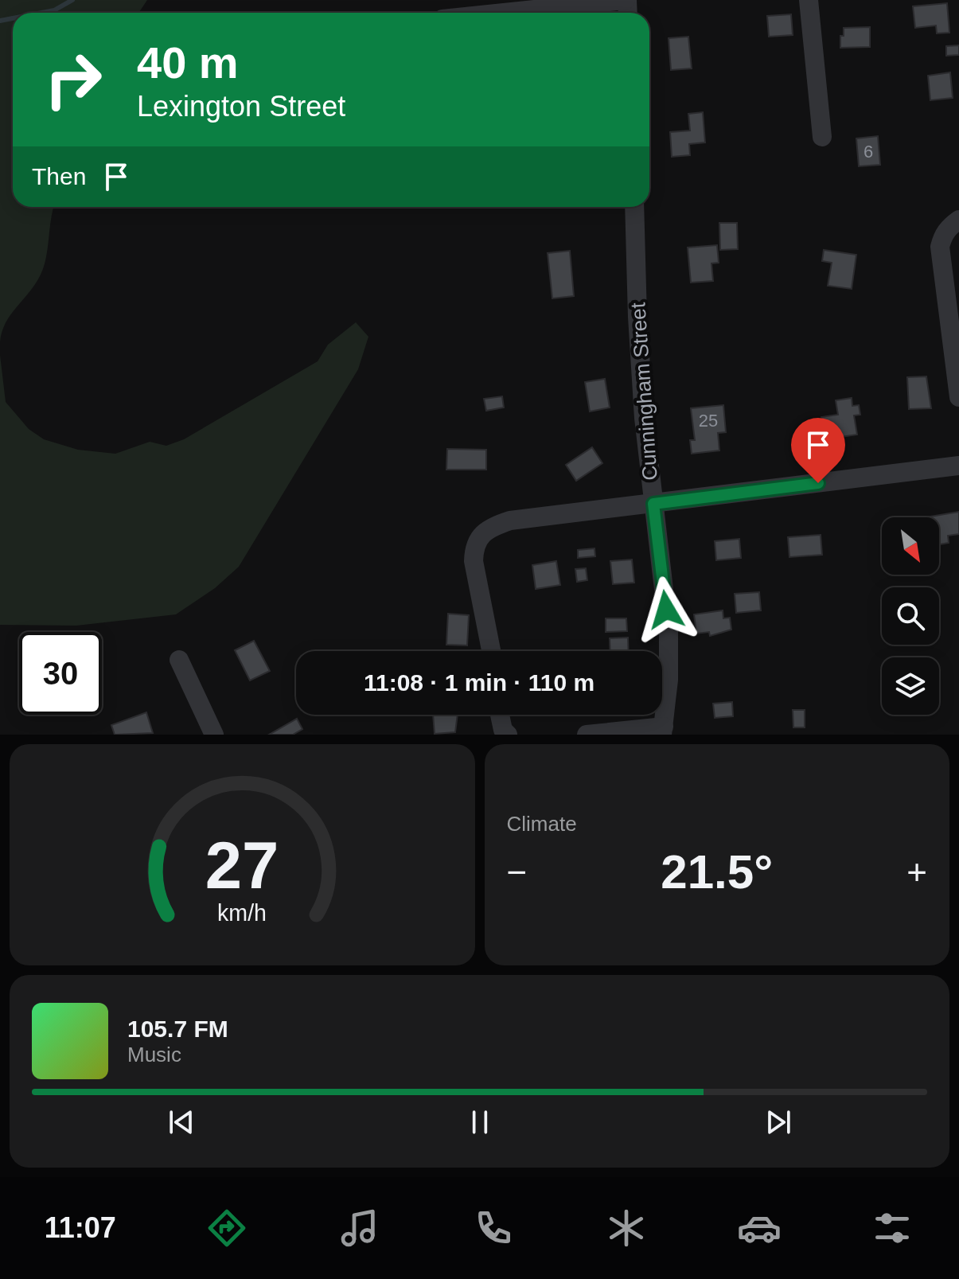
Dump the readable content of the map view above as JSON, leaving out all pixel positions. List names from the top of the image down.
{
  "streets": {
    "street": ["Cunningham Street"]
  },
  "house_numbers": ["6", "25"],
  "north": "bottom right",
  "page": {
    "turn": ["40 m", "Lexington Street"],
    "then": "Then",
    "limit": "30",
    "trip": "11:08 · 1 min · 110 m",
    "tile": "Climate",
    "heat": ["−", "21.5°", "+"],
    "song": ["105.7 FM", "Music"],
    "tabs": "11:07",
    "gauge": ["27", "km/h"]
  }
}
